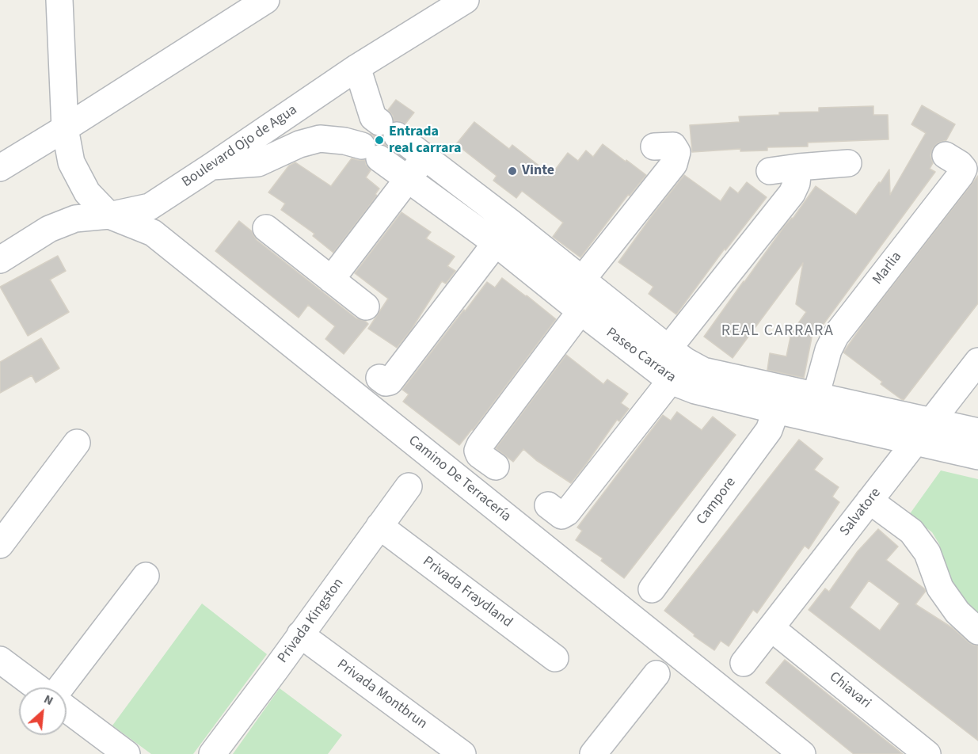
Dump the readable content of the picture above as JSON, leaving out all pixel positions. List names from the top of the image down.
{
  "streets": {
    "street": [
      "Boulevard Ojo de Agua",
      "Marlia",
      "Paseo Carrara",
      "Camino De Terracería",
      "Campore",
      "Salvatore",
      "Privada Fraydland",
      "Privada Kingston",
      "Chiavari",
      "Privada Montbrun"
    ]
  },
  "crossings": [
    ["Boulevard Ojo de Agua", "Camino De Terracería"],
    ["Marlia", "Paseo Carrara"],
    ["Paseo Carrara", "Campore"],
    ["Paseo Carrara", "Salvatore"],
    ["Salvatore", "Chiavari"],
    ["Privada Fraydland", "Privada Kingston"],
    ["Privada Kingston", "Privada Montbrun"]
  ],
  "districts": ["REAL CARRARA"],
  "places": ["Entrada real carrara", "Vinte"],
  "north": "top right"
}
